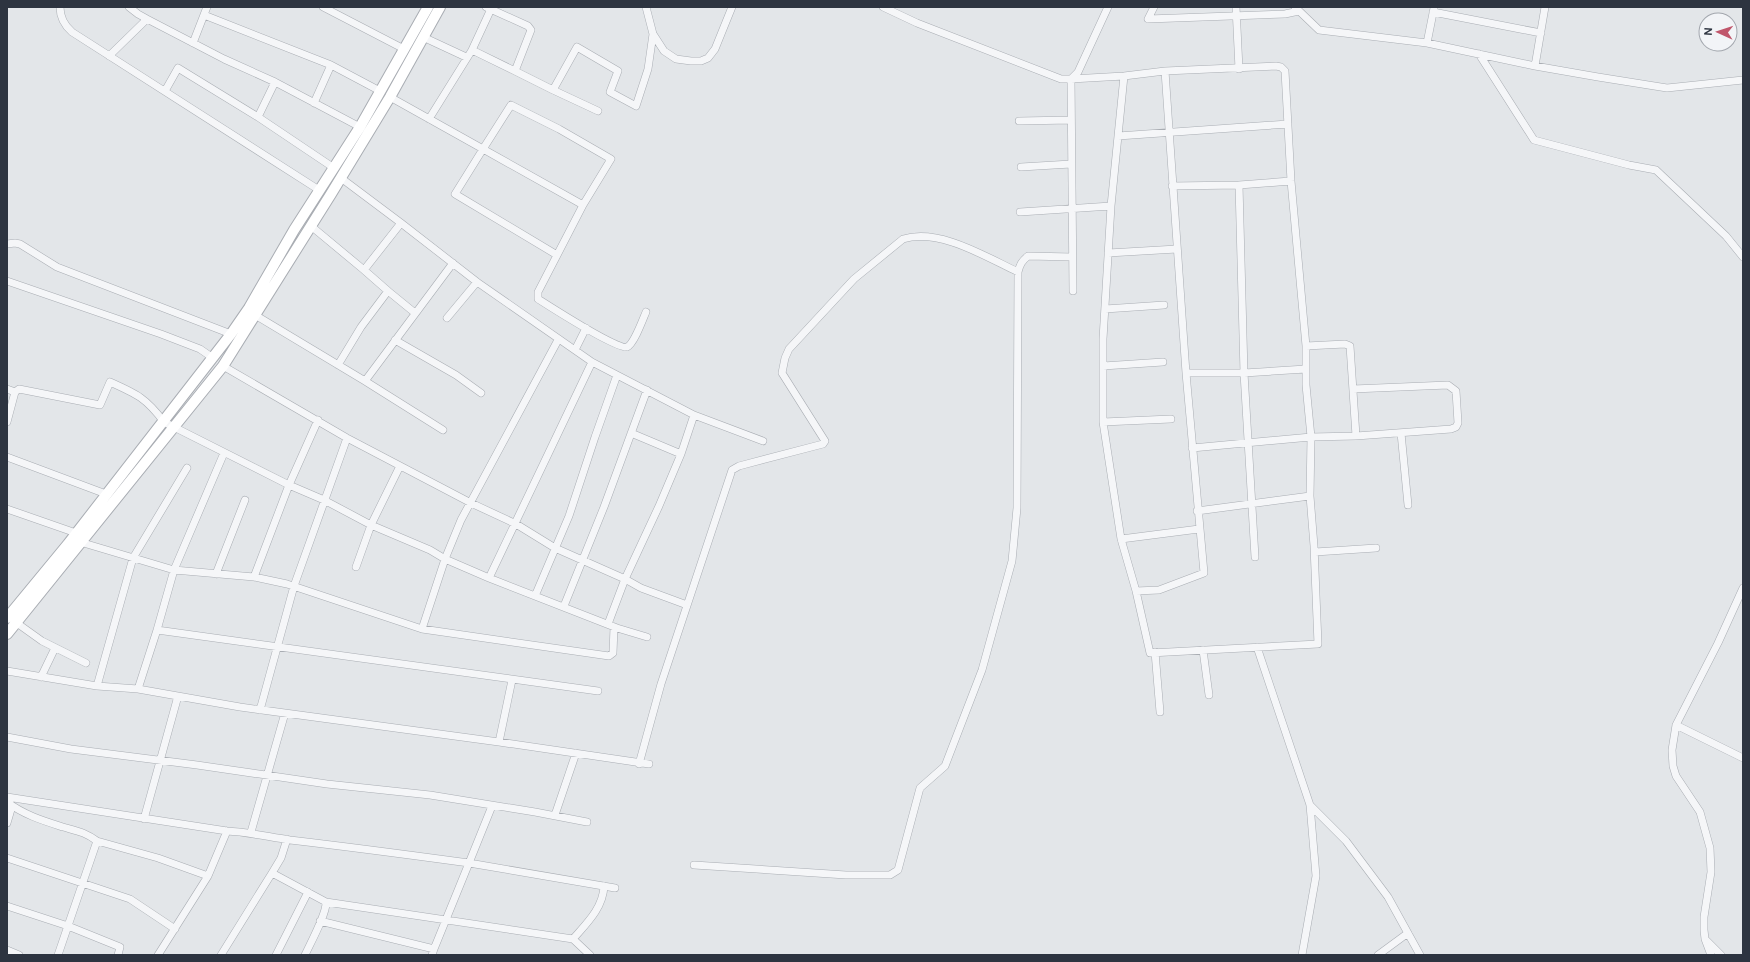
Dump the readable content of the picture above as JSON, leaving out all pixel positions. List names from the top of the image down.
{
  "north": "left"
}
